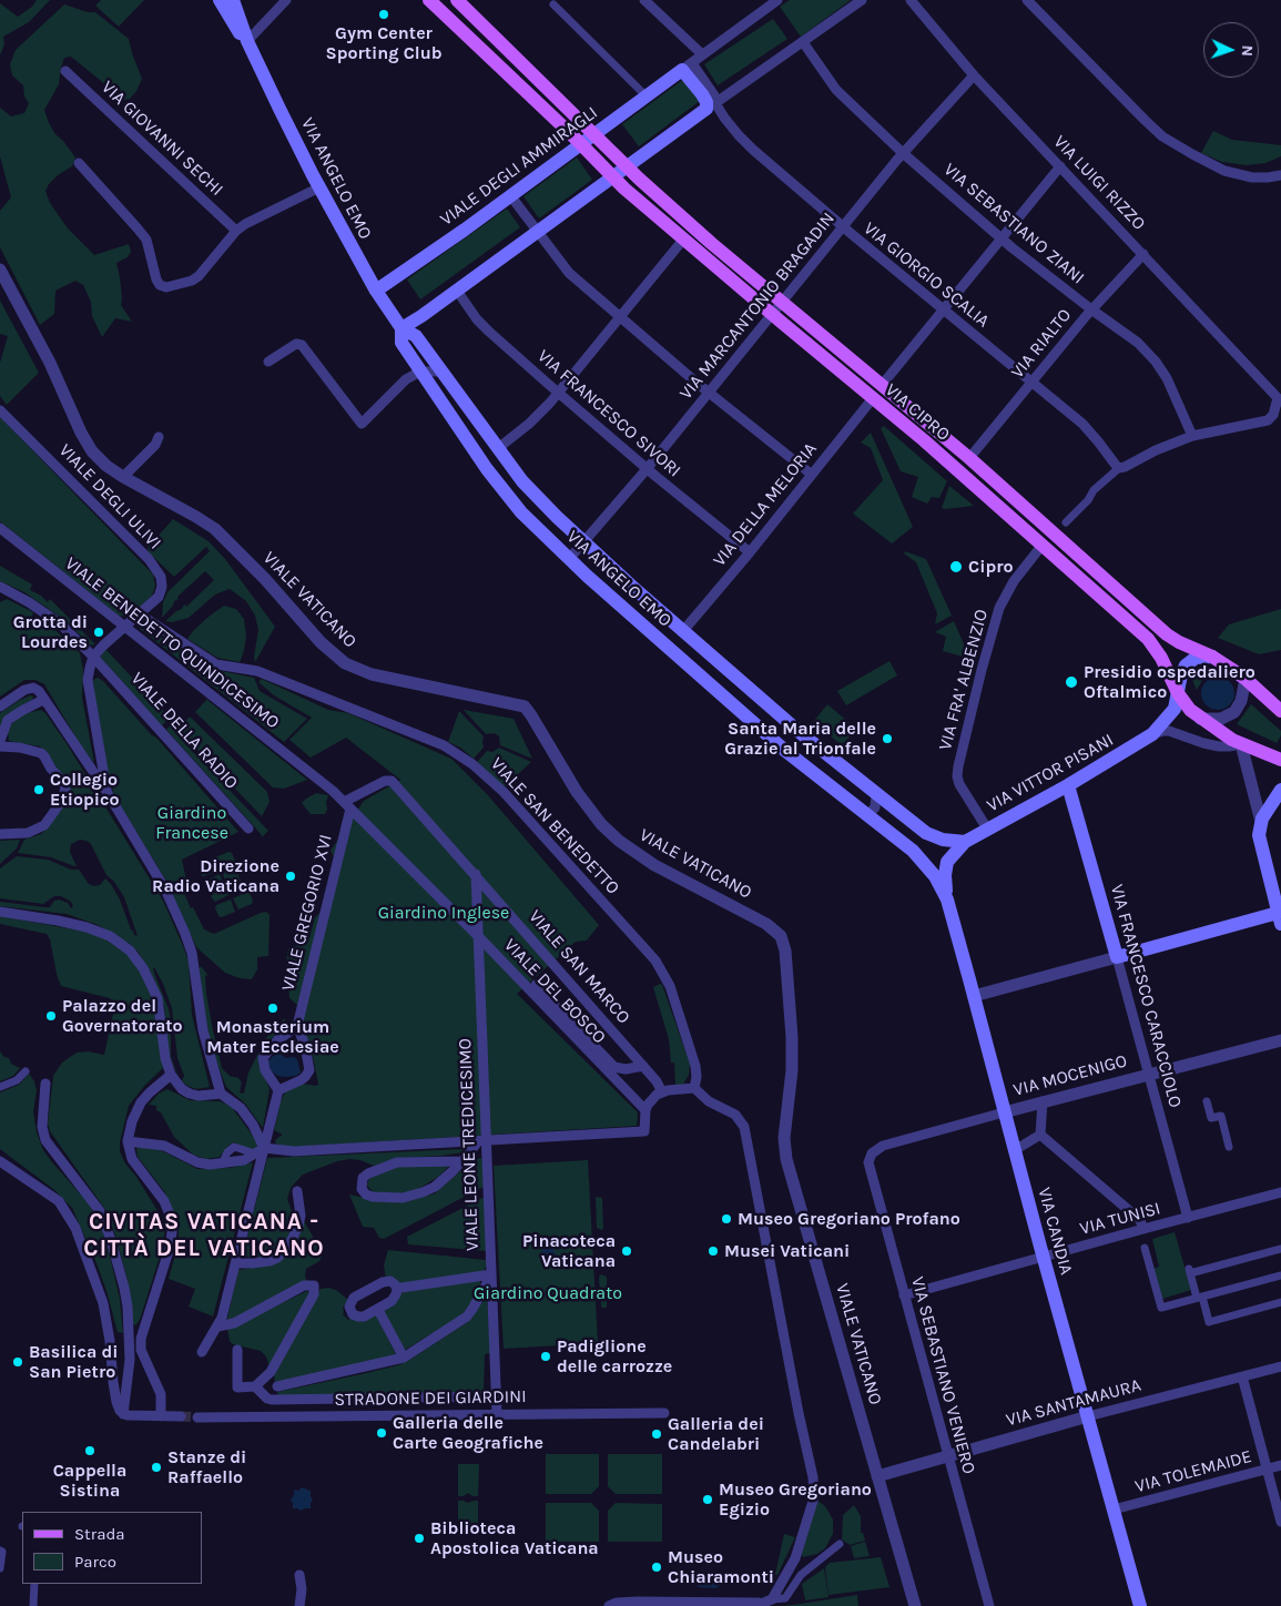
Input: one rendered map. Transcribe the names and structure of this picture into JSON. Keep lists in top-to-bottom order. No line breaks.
{"streets":{"main road":["VIALE DEGLI AMMIRAGLI","VIA ANGELO EMO","VIA CIPRO","VIA VITTOR PISANI","VIA FRANCESCO CARACCIOLO","VIA CANDIA"],"street":["VIA GIOVANNI SECHI","VIA LUIGI RIZZO","VIA SEBASTIANO ZIANI","VIA GIORGIO SCALIA","VIA MARCANTONIO BRAGADIN","VIA RIALTO","VIA FRANCESCO SIVORI","VIALE DEGLI ULIVI","VIA DELLA MELORIA","VIALE VATICANO","VIALE BENEDETTO QUINDICESIMO","VIA FRA' ALBENZIO","VIALE DELLA RADIO","VIALE SAN BENEDETTO","VIALE GREGORIO XVI","VIALE SAN MARCO","VIALE DEL BOSCO","VIA MOCENIGO","VIALE LEONE TREDICESIMO","VIA TUNISI","VIA SEBASTIANO VENIERO","STRADONE DEI GIARDINI","VIA SANTAMAURA","VIA TOLEMAIDE"]},"crossings":[["VIALE DEGLI AMMIRAGLI","VIA ANGELO EMO"],["VIALE DEGLI AMMIRAGLI","VIA CIPRO"],["VIA ANGELO EMO","VIA MARCANTONIO BRAGADIN"],["VIA ANGELO EMO","VIA DELLA MELORIA"],["VIA ANGELO EMO","VIA VITTOR PISANI"],["VIA ANGELO EMO","VIA CANDIA"],["VIA LUIGI RIZZO","VIA MARCANTONIO BRAGADIN"],["VIA LUIGI RIZZO","VIA RIALTO"],["VIA SEBASTIANO ZIANI","VIA MARCANTONIO BRAGADIN"],["VIA SEBASTIANO ZIANI","VIA RIALTO"],["VIA GIORGIO SCALIA","VIA MARCANTONIO BRAGADIN"],["VIA GIORGIO SCALIA","VIA RIALTO"],["VIA MARCANTONIO BRAGADIN","VIA CIPRO"],["VIA MARCANTONIO BRAGADIN","VIA FRANCESCO SIVORI"],["VIA RIALTO","VIA CIPRO"],["VIA CIPRO","VIA DELLA MELORIA"],["VIA CIPRO","VIA FRA' ALBENZIO"],["VIA CIPRO","VIA VITTOR PISANI"],["VIA FRANCESCO SIVORI","VIA DELLA MELORIA"],["VIALE DEGLI ULIVI","VIALE BENEDETTO QUINDICESIMO"],["VIALE DEGLI ULIVI","VIALE DELLA RADIO"],["VIALE DEGLI ULIVI","VIALE SAN BENEDETTO"],["VIALE VATICANO","VIA SANTAMAURA"],["VIALE BENEDETTO QUINDICESIMO","VIALE GREGORIO XVI"],["VIALE BENEDETTO QUINDICESIMO","VIALE SAN MARCO"],["VIALE BENEDETTO QUINDICESIMO","VIALE DEL BOSCO"],["VIA FRA' ALBENZIO","VIA VITTOR PISANI"],["VIA VITTOR PISANI","VIA FRANCESCO CARACCIOLO"],["VIA VITTOR PISANI","VIA CANDIA"],["VIALE GREGORIO XVI","VIALE SAN MARCO"],["VIALE GREGORIO XVI","VIALE DEL BOSCO"],["VIALE SAN MARCO","VIALE DEL BOSCO"],["VIALE SAN MARCO","VIALE LEONE TREDICESIMO"],["VIALE DEL BOSCO","VIALE LEONE TREDICESIMO"],["VIA FRANCESCO CARACCIOLO","VIA MOCENIGO"],["VIA FRANCESCO CARACCIOLO","VIA TUNISI"],["VIA MOCENIGO","VIA CANDIA"],["VIA MOCENIGO","VIA SEBASTIANO VENIERO"],["VIALE LEONE TREDICESIMO","STRADONE DEI GIARDINI"],["VIA TUNISI","VIA CANDIA"],["VIA TUNISI","VIA SEBASTIANO VENIERO"],["VIA CANDIA","VIA SANTAMAURA"],["VIA CANDIA","VIA TOLEMAIDE"],["VIA SEBASTIANO VENIERO","VIA SANTAMAURA"]],"districts":["CIVITAS VATICANA - CITTÀ DEL VATICANO"],"parks":["Giardino Francese","Giardino Inglese","Giardino Quadrato"],"places":["Gym Center Sporting Club","Cipro","Grotta di Lourdes","Presidio ospedaliero Oftalmico","Santa Maria delle Grazie al Trionfale","Collegio Etiopico","Direzione Radio Vaticana","Monasterium Mater Ecclesiae","Palazzo del Governatorato","Museo Gregoriano Profano","Pinacoteca Vaticana","Musei Vaticani","Padiglione delle carrozze","Basilica di San Pietro","Galleria delle Carte Geografiche","Galleria dei Candelabri","Cappella Sistina","Stanze di Raffaello","Museo Gregoriano Egizio","Biblioteca Apostolica Vaticana","Museo Chiaramonti"],"legend":["Strada","Parco"],"north":"right"}
